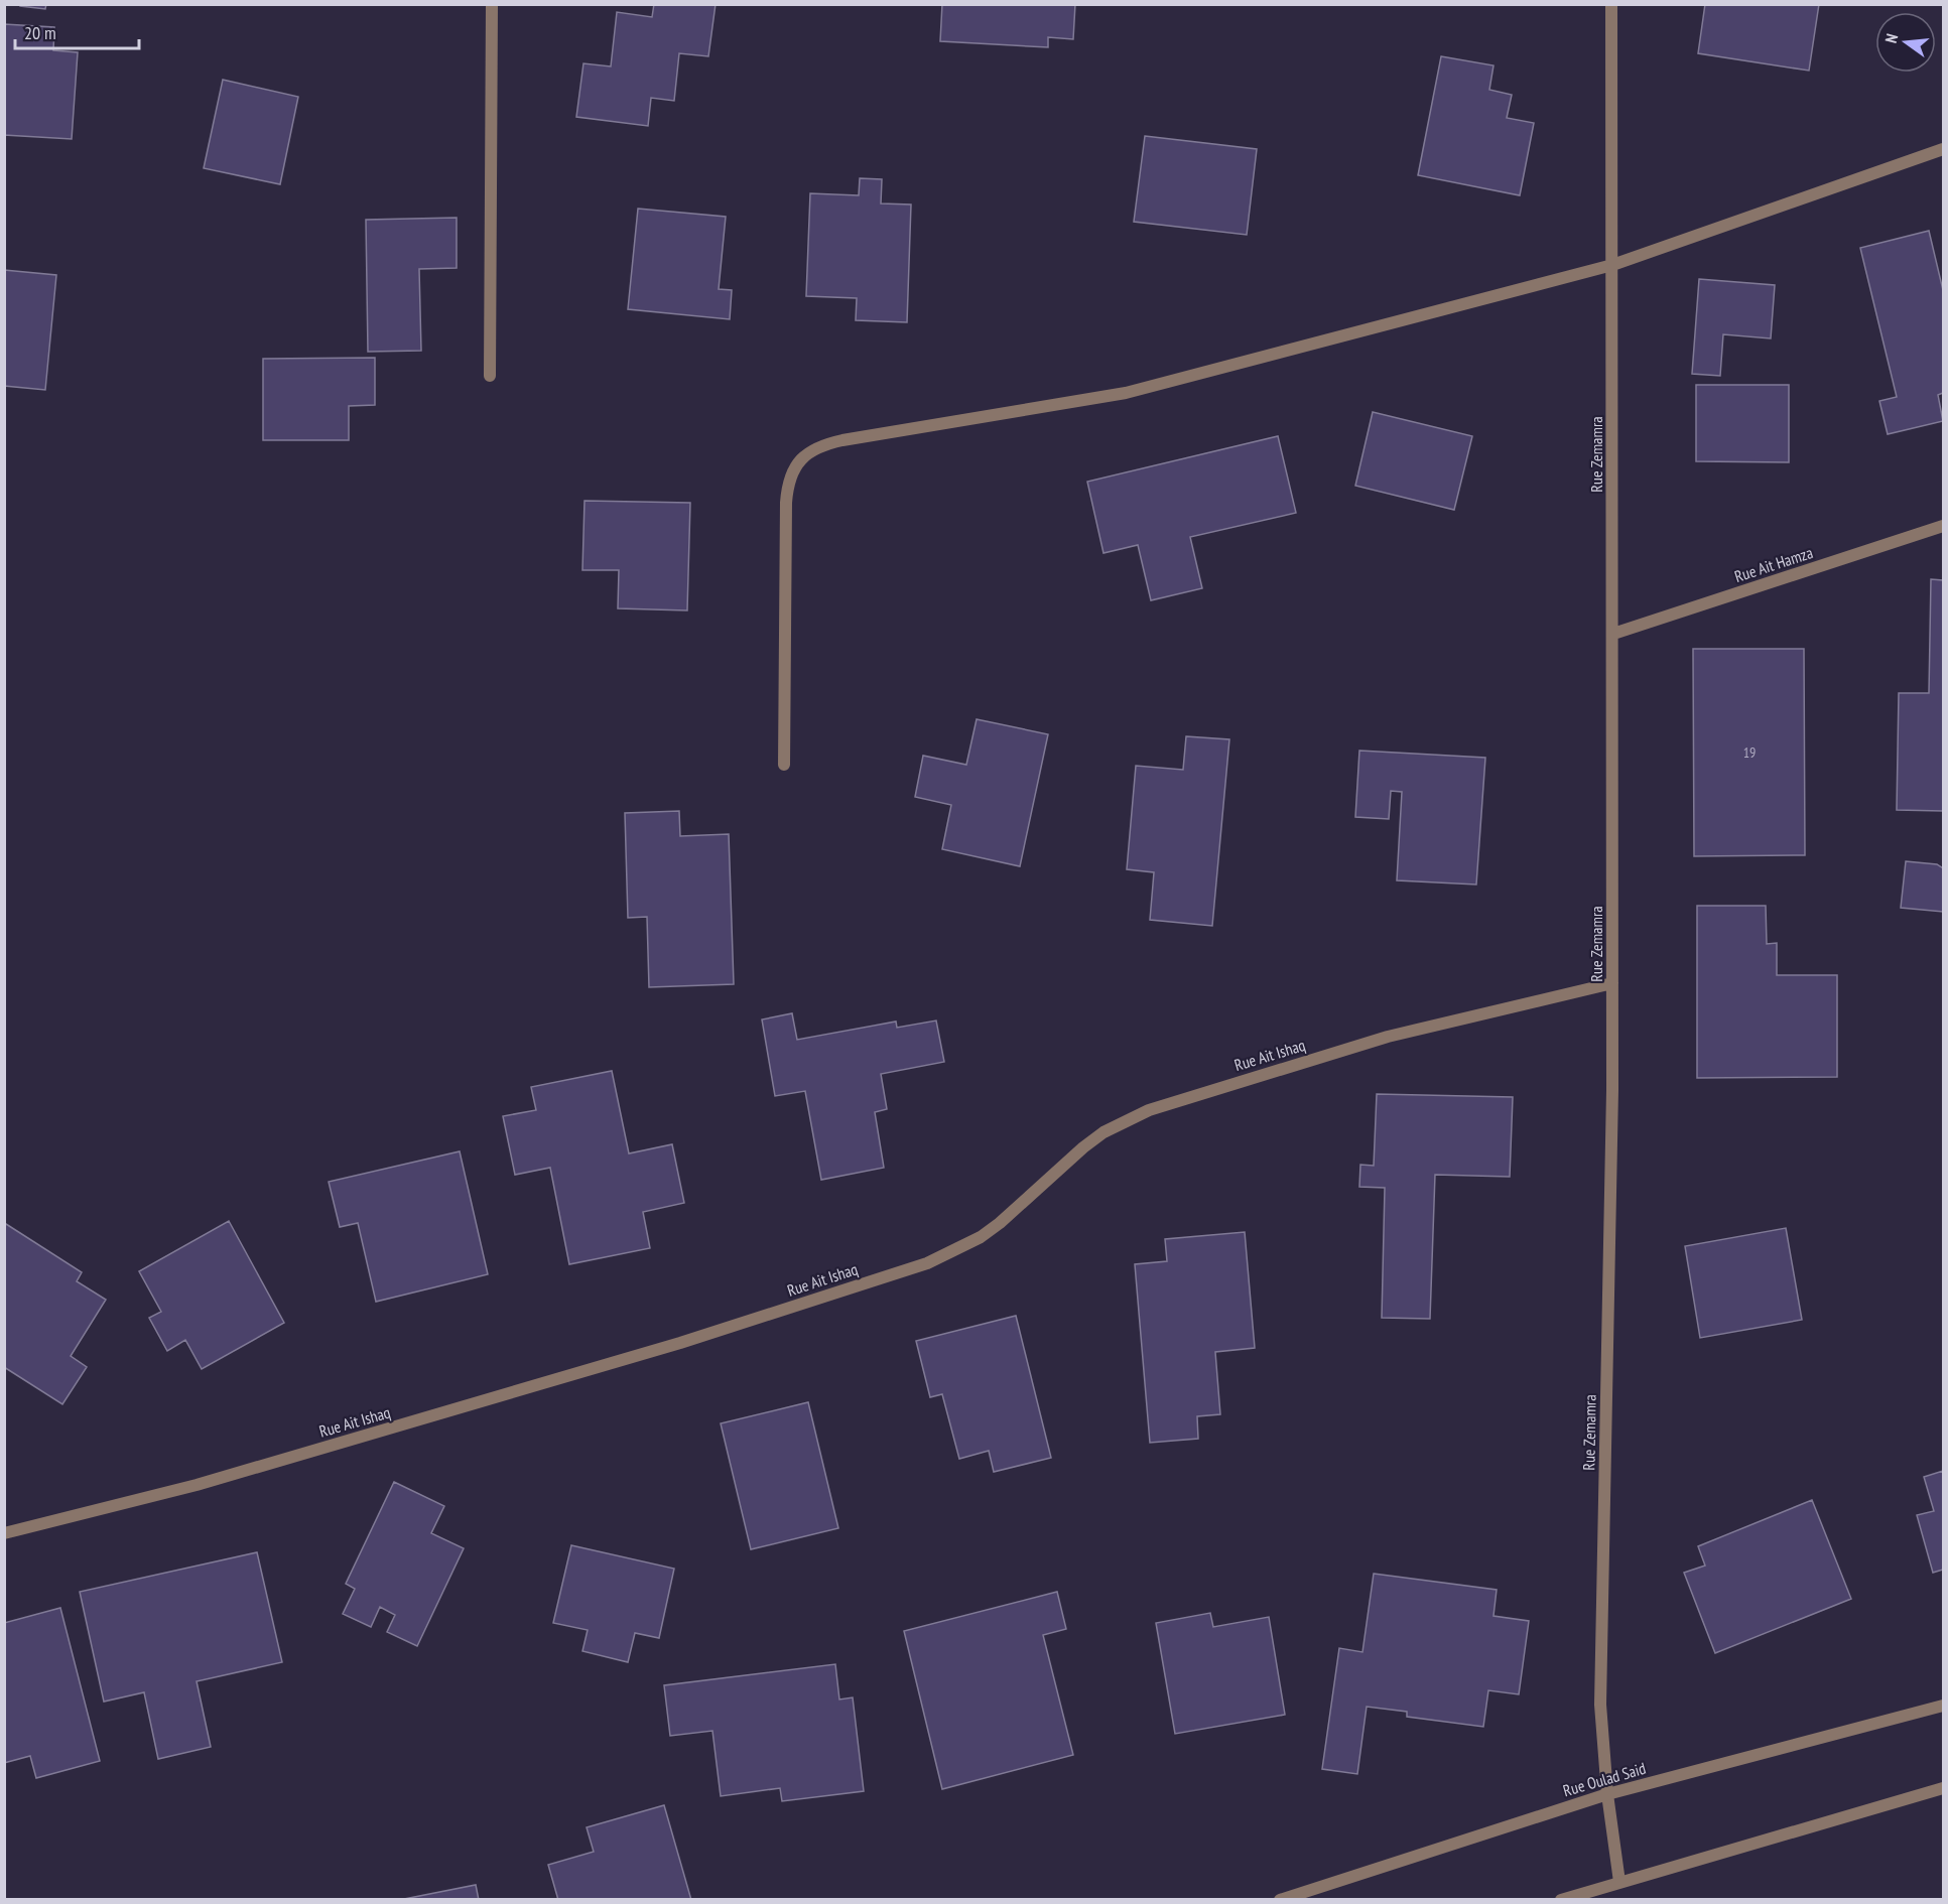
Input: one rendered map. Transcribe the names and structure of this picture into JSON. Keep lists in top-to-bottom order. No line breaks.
{"streets":{"street":["Rue Zemamra","Rue Ait Hamza","Rue Ait Ishaq","Rue Oulad Said"]},"crossings":[["Rue Zemamra","Rue Ait Hamza"],["Rue Zemamra","Rue Ait Ishaq"],["Rue Zemamra","Rue Oulad Said"]],"house_numbers":["19"],"scale_bar":"20 m","north":"left"}
